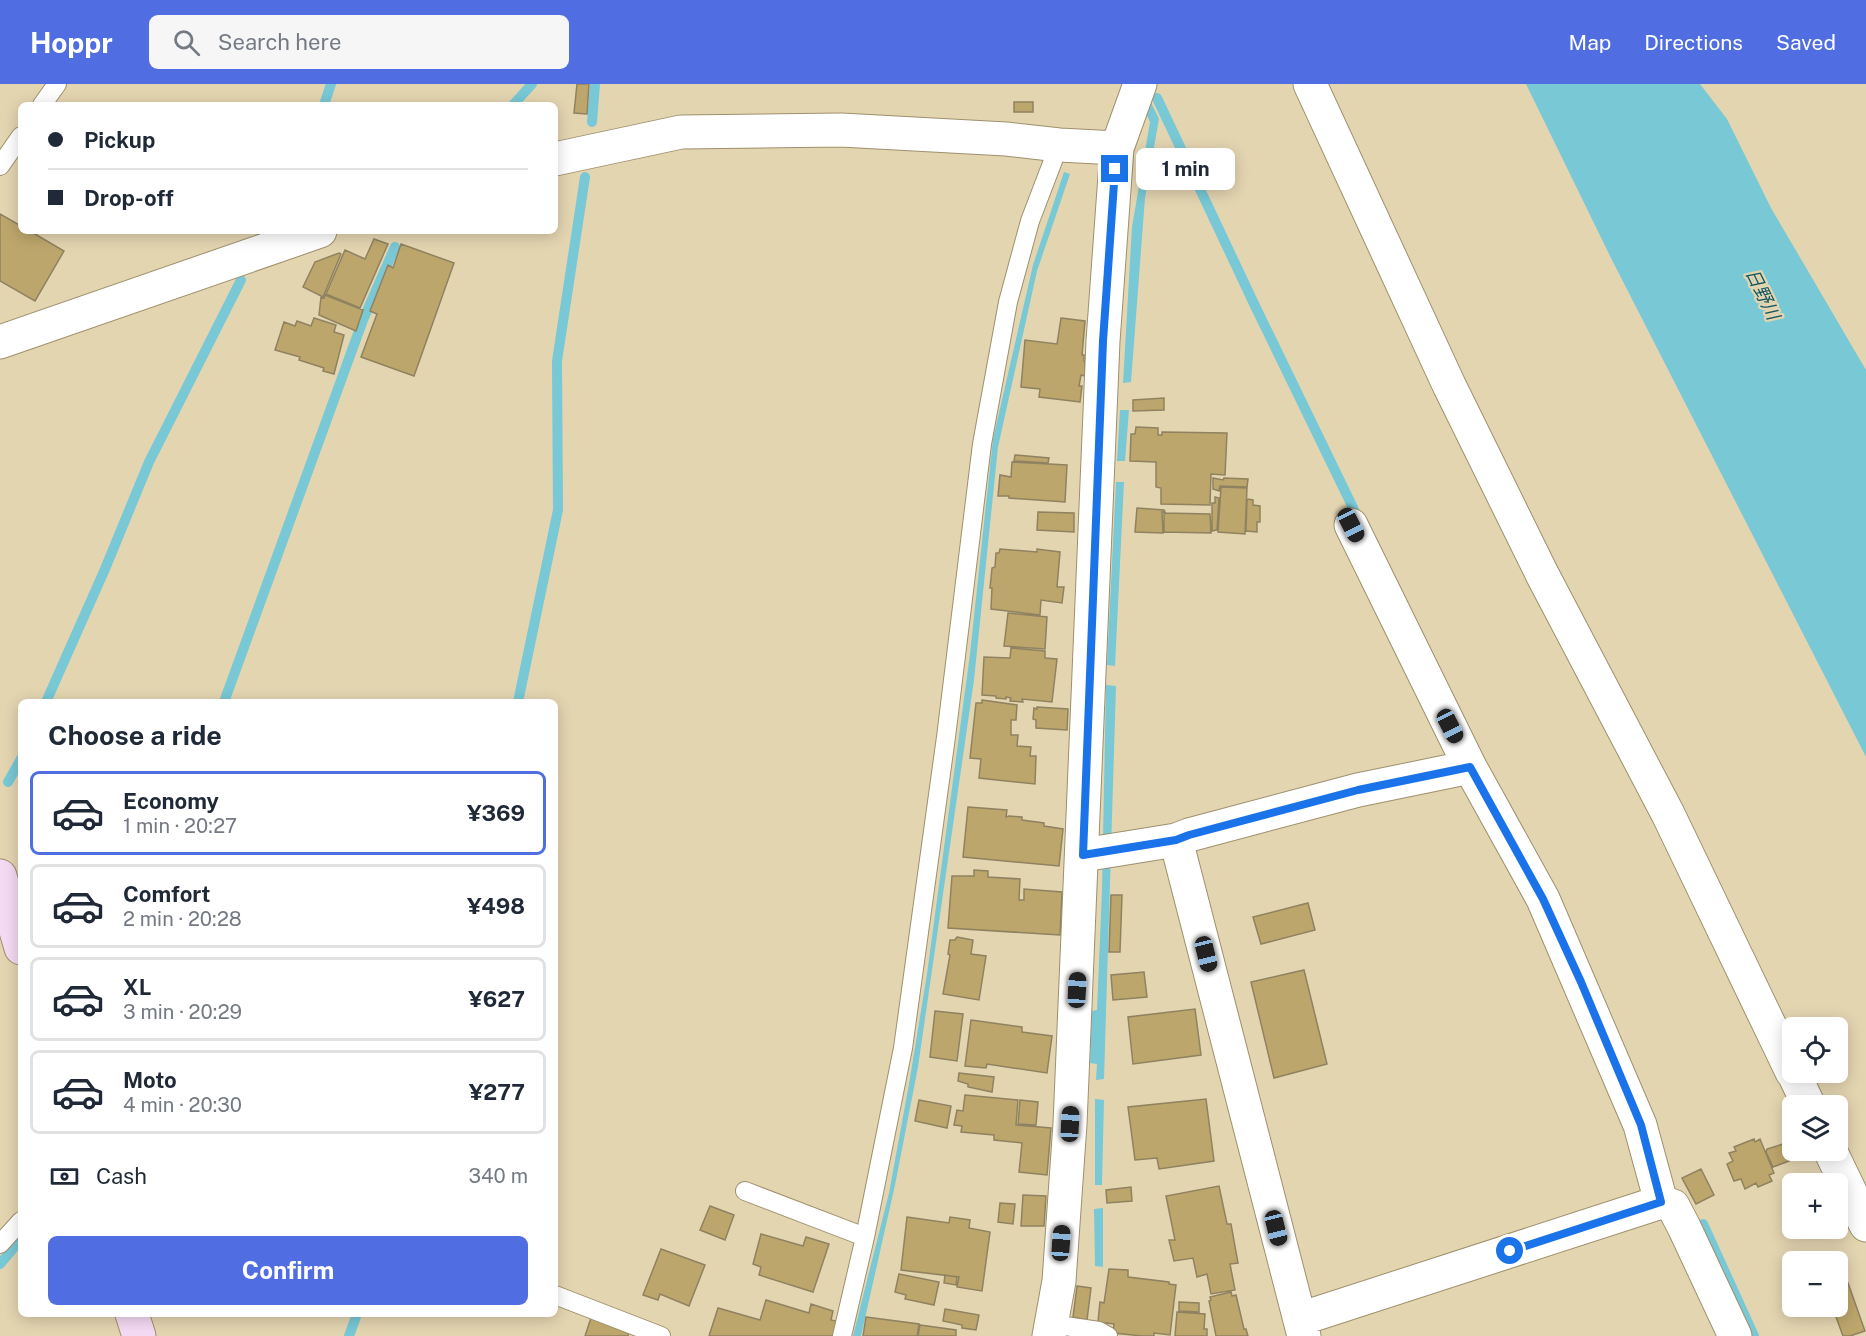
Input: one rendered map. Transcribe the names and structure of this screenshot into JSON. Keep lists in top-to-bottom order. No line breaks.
{"water":["日野川"],"page":{"header":"Hoppr","search":"Search here","nav":["Map","Directions","Saved"],"banner":["Pickup","Drop-off"],"bubble":"1 min","heading":"Choose a ride","list":[{"name":"Economy","note":"1 min · 20:27","value":"¥369"},{"name":"Comfort","note":"2 min · 20:28","value":"¥498"},{"name":"XL","note":"3 min · 20:29","value":"¥627"},{"name":"Moto","note":"4 min · 20:30","value":"¥277"}],"map_buttons":["+","−"],"pay":["Cash","340 m"],"buttons":"Confirm"}}
